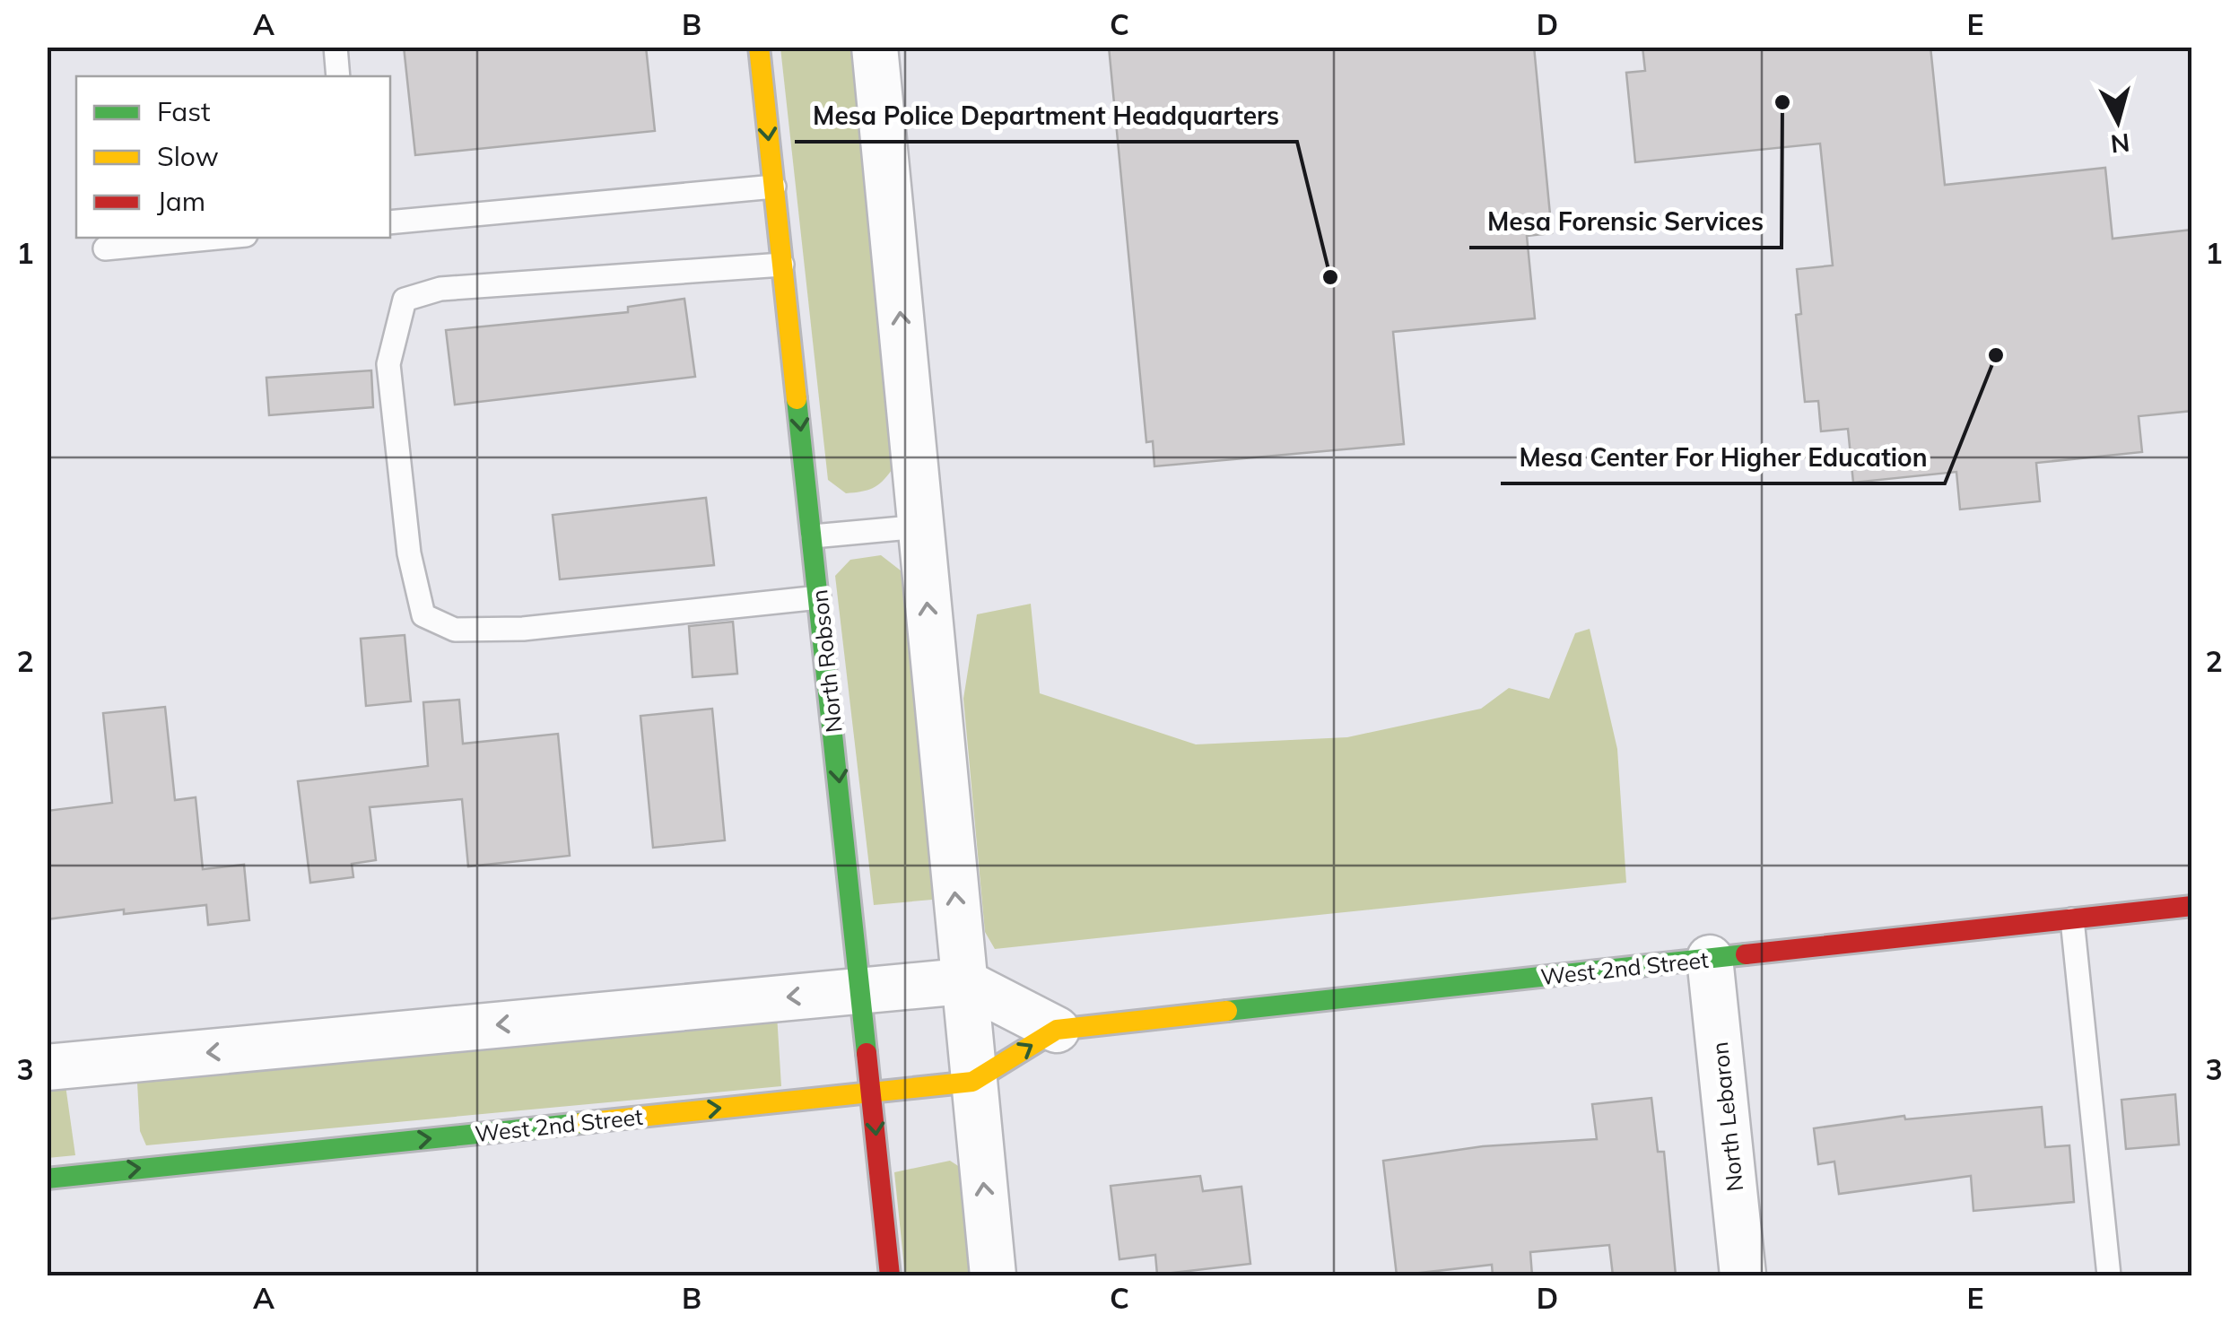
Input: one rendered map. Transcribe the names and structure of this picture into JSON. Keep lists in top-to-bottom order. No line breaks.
{"streets":{"street":["North Robson","West 2nd Street","North Lebaron"]},"crossings":[["North Robson","West 2nd Street"],["West 2nd Street","North Lebaron"]],"places":["Mesa Forensic Services","Mesa Police Department Headquarters","Mesa Center For Higher Education"],"legend":["Fast","Slow","Jam"],"north":"bottom","grid":{"columns":["A","B","C","D","E"],"rows":["1","2","3"]}}
